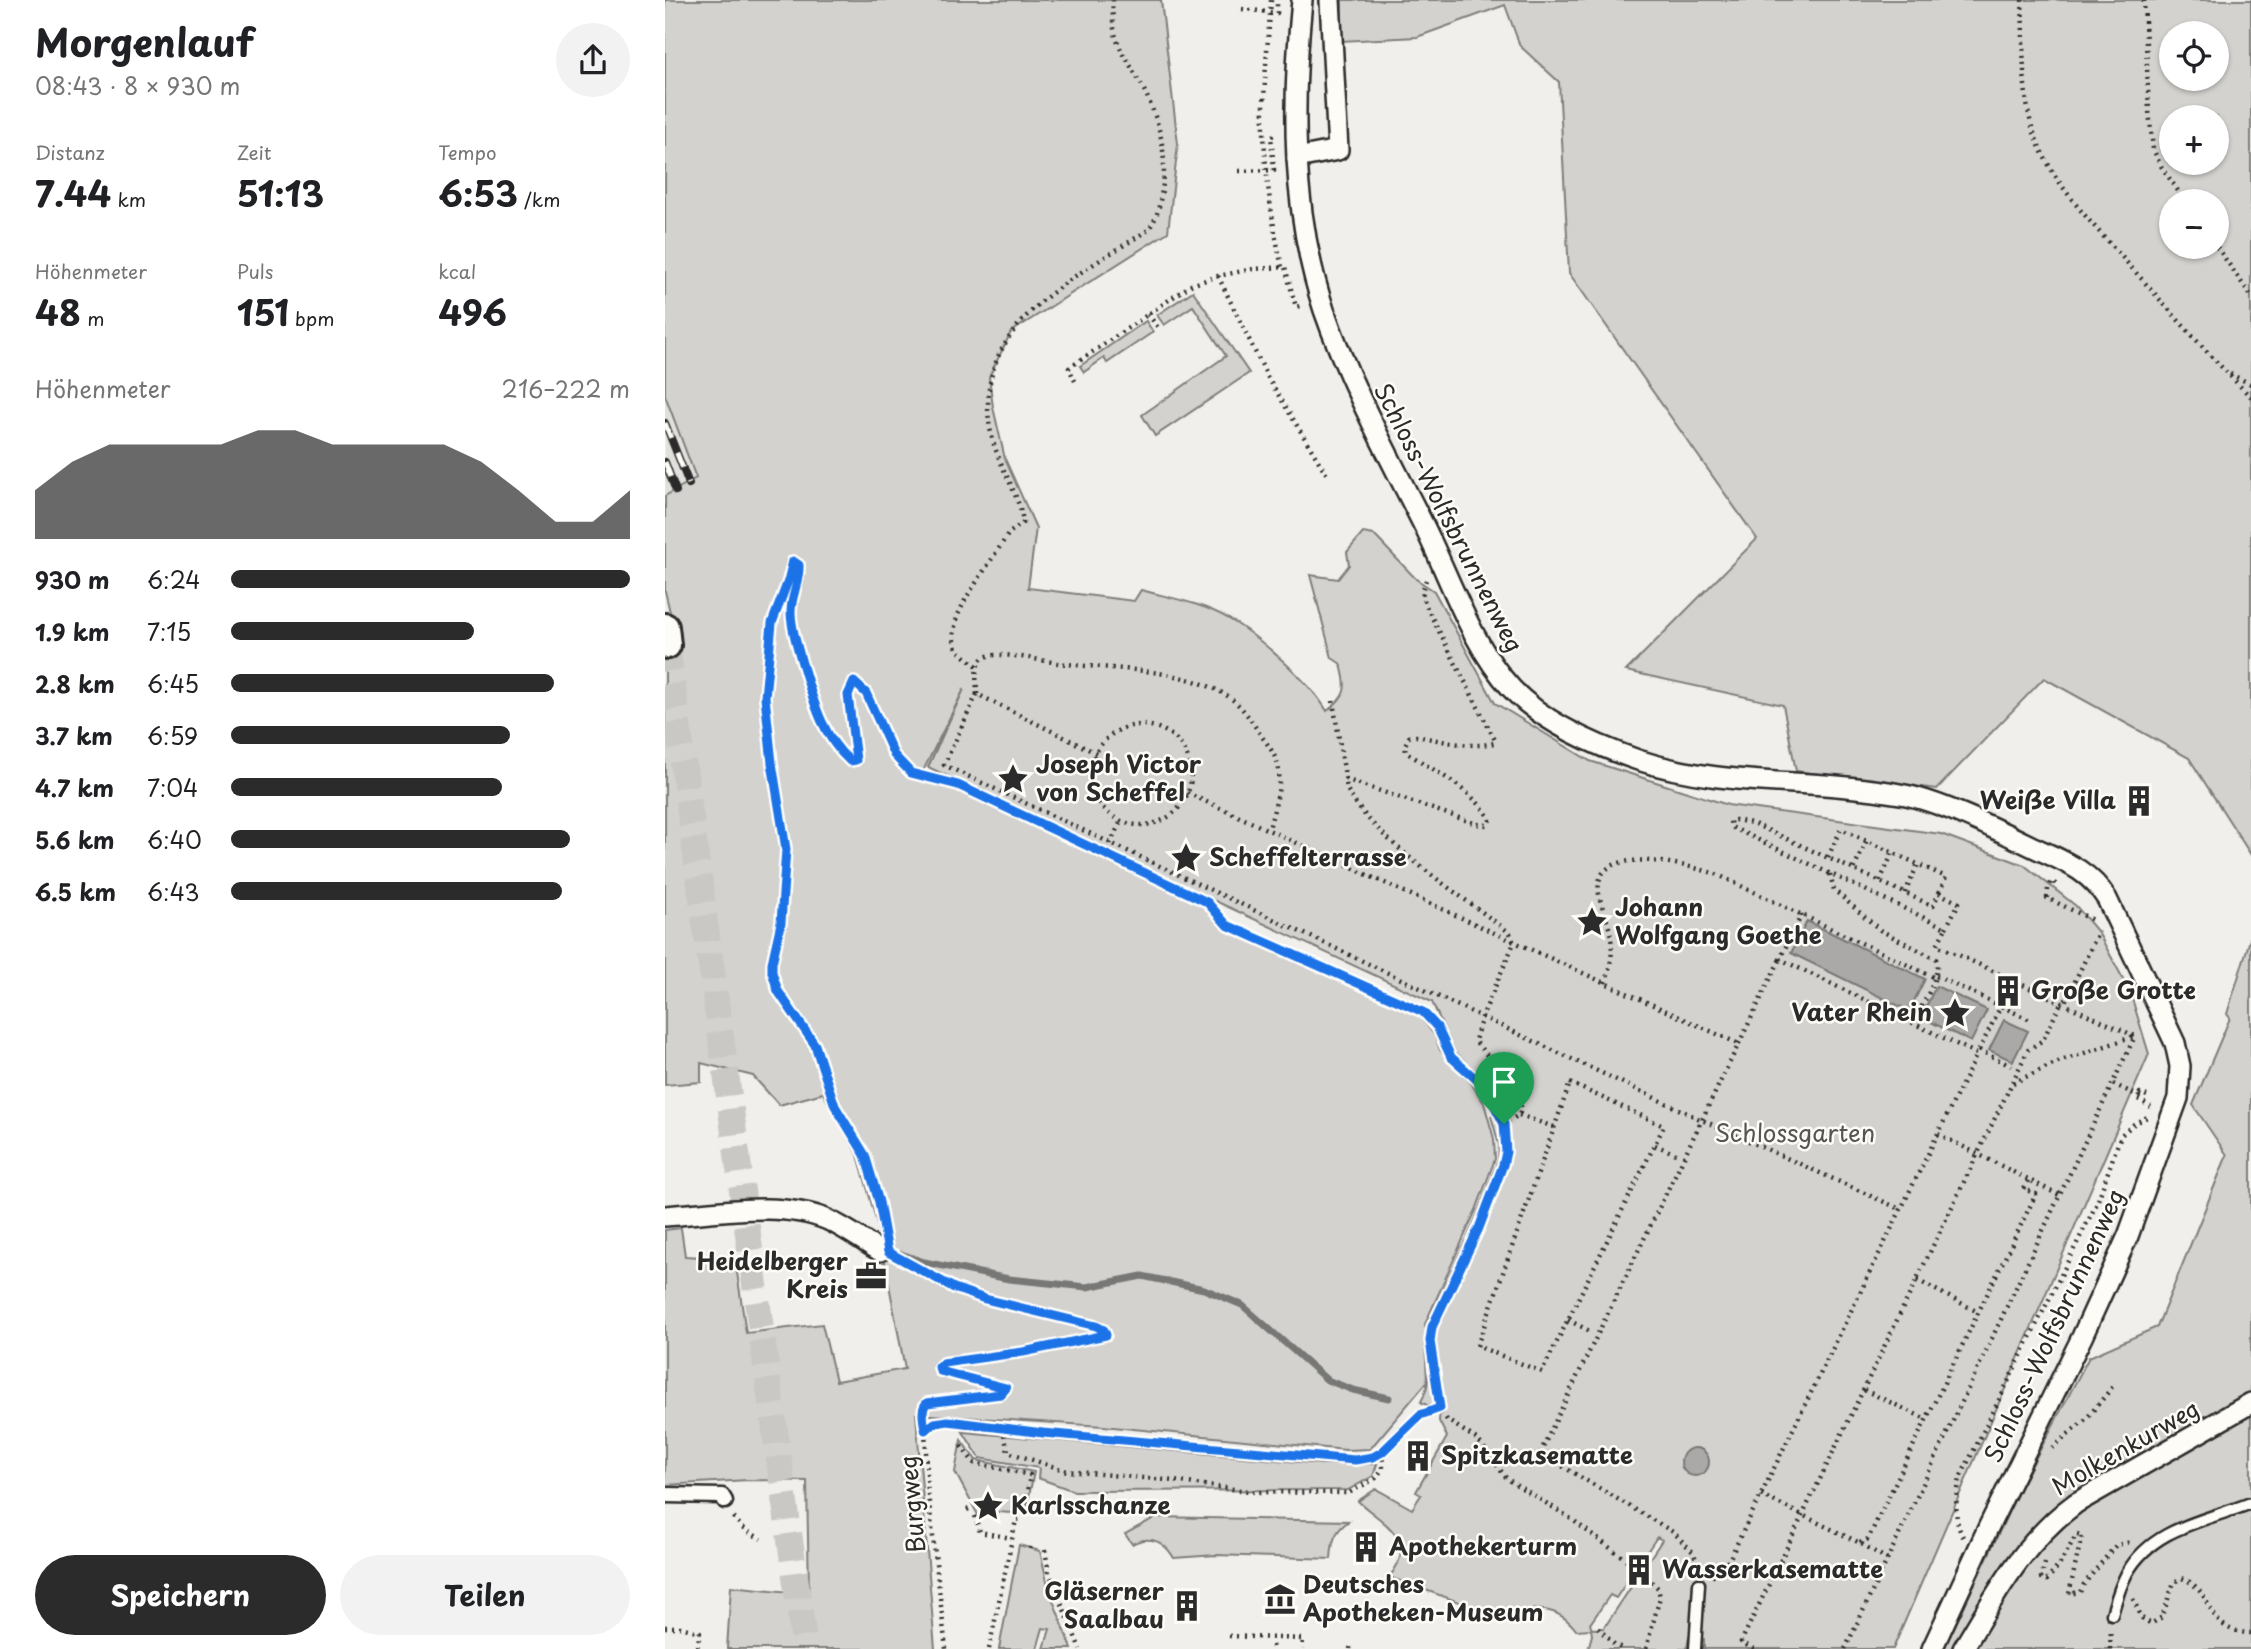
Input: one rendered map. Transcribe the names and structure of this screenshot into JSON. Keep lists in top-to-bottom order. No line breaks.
{"streets":{"street":["Schloss-Wolfsbrunnenweg","Molkenkurweg"],"path":["Burgweg"]},"parks":["Schlossgarten"],"places":{"place":["Joseph Victor von Scheffel","Scheffelterrasse","Johann Wolfgang Goethe","Vater Rhein","Karlsschanze"],"building":["Weiße Villa","Große Grotte","Spitzkasematte","Apothekerturm","Wasserkasematte","Gläserner Saalbau"],"office":["Heidelberger Kreis"],"museum":["Deutsches Apotheken-Museum"]},"page":{"heading":["Morgenlauf","08:43 · 8 × 930 m"],"map_buttons":["+","−"],"stats":[["Distanz","7.44 km"],["Zeit","51:13"],["Tempo","6:53 /km"],["Höhenmeter","48 m"],["Puls","151 bpm"],["kcal","496"]],"chart":["Höhenmeter","216–222 m"],"list":[{"name":"930 m","note":"6:24"},{"name":"1.9 km","note":"7:15"},{"name":"2.8 km","note":"6:45"},{"name":"3.7 km","note":"6:59"},{"name":"4.7 km","note":"7:04"},{"name":"5.6 km","note":"6:40"},{"name":"6.5 km","note":"6:43"}],"buttons":["Speichern","Teilen"]}}
